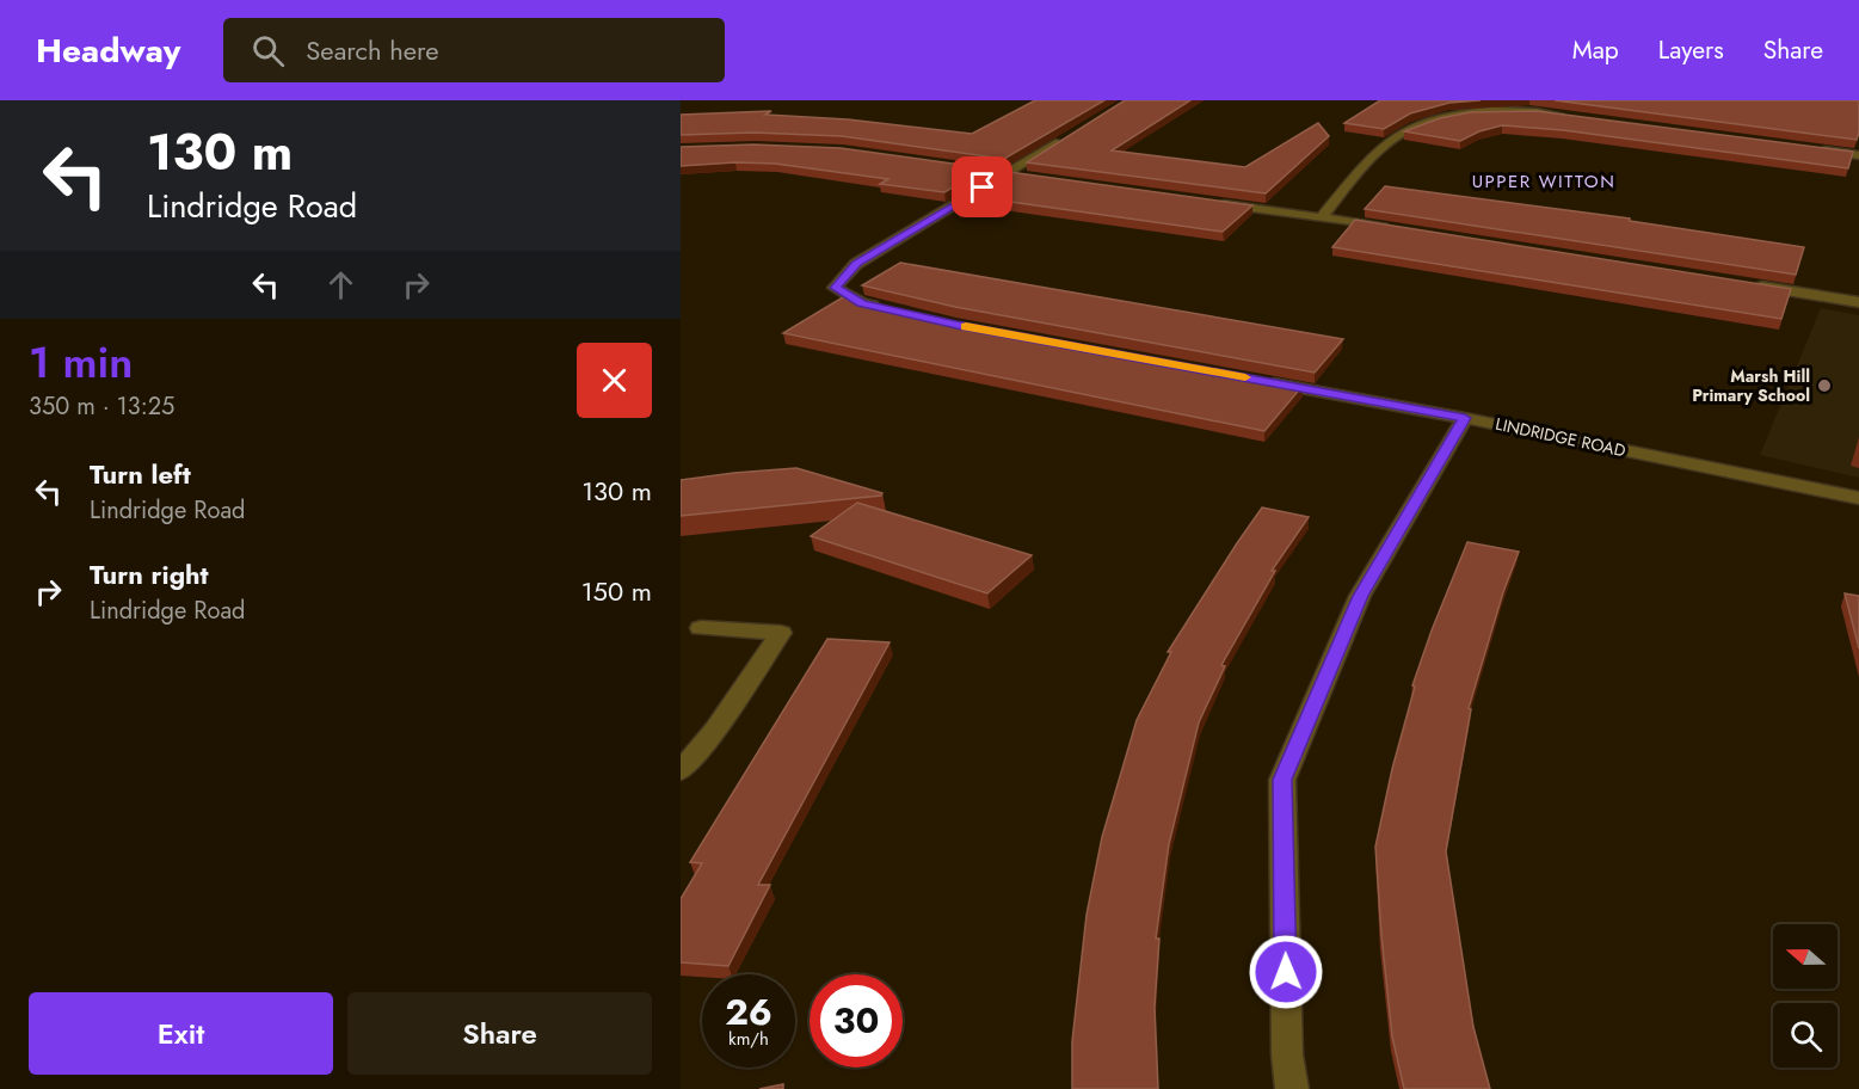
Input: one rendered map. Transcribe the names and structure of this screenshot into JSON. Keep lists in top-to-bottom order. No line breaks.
{"streets":{"street":["LINDRIDGE ROAD"]},"districts":["UPPER WITTON"],"places":["Marsh Hill Primary School"],"north":"left","page":{"header":"Headway","search":"Search here","nav":["Map","Layers","Share"],"turn":["130 m","Lindridge Road"],"heading":["1 min","350 m · 13:25"],"list":[{"name":"Turn left","note":"Lindridge Road","value":"130 m"},{"name":"Turn right","note":"Lindridge Road","value":"150 m"}],"speed":"26 km/h","limit":"30","buttons":["Exit","Share"]}}
